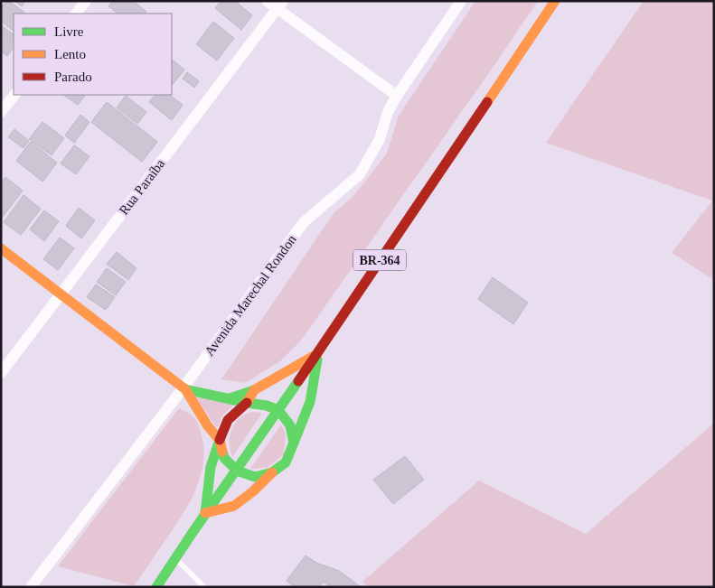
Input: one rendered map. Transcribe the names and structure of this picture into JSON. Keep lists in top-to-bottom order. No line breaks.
{"streets":{"main road":["BR-364"],"street":["Rua Paraíba","Avenida Marechal Rondon"]},"legend":["Livre","Lento","Parado"]}
